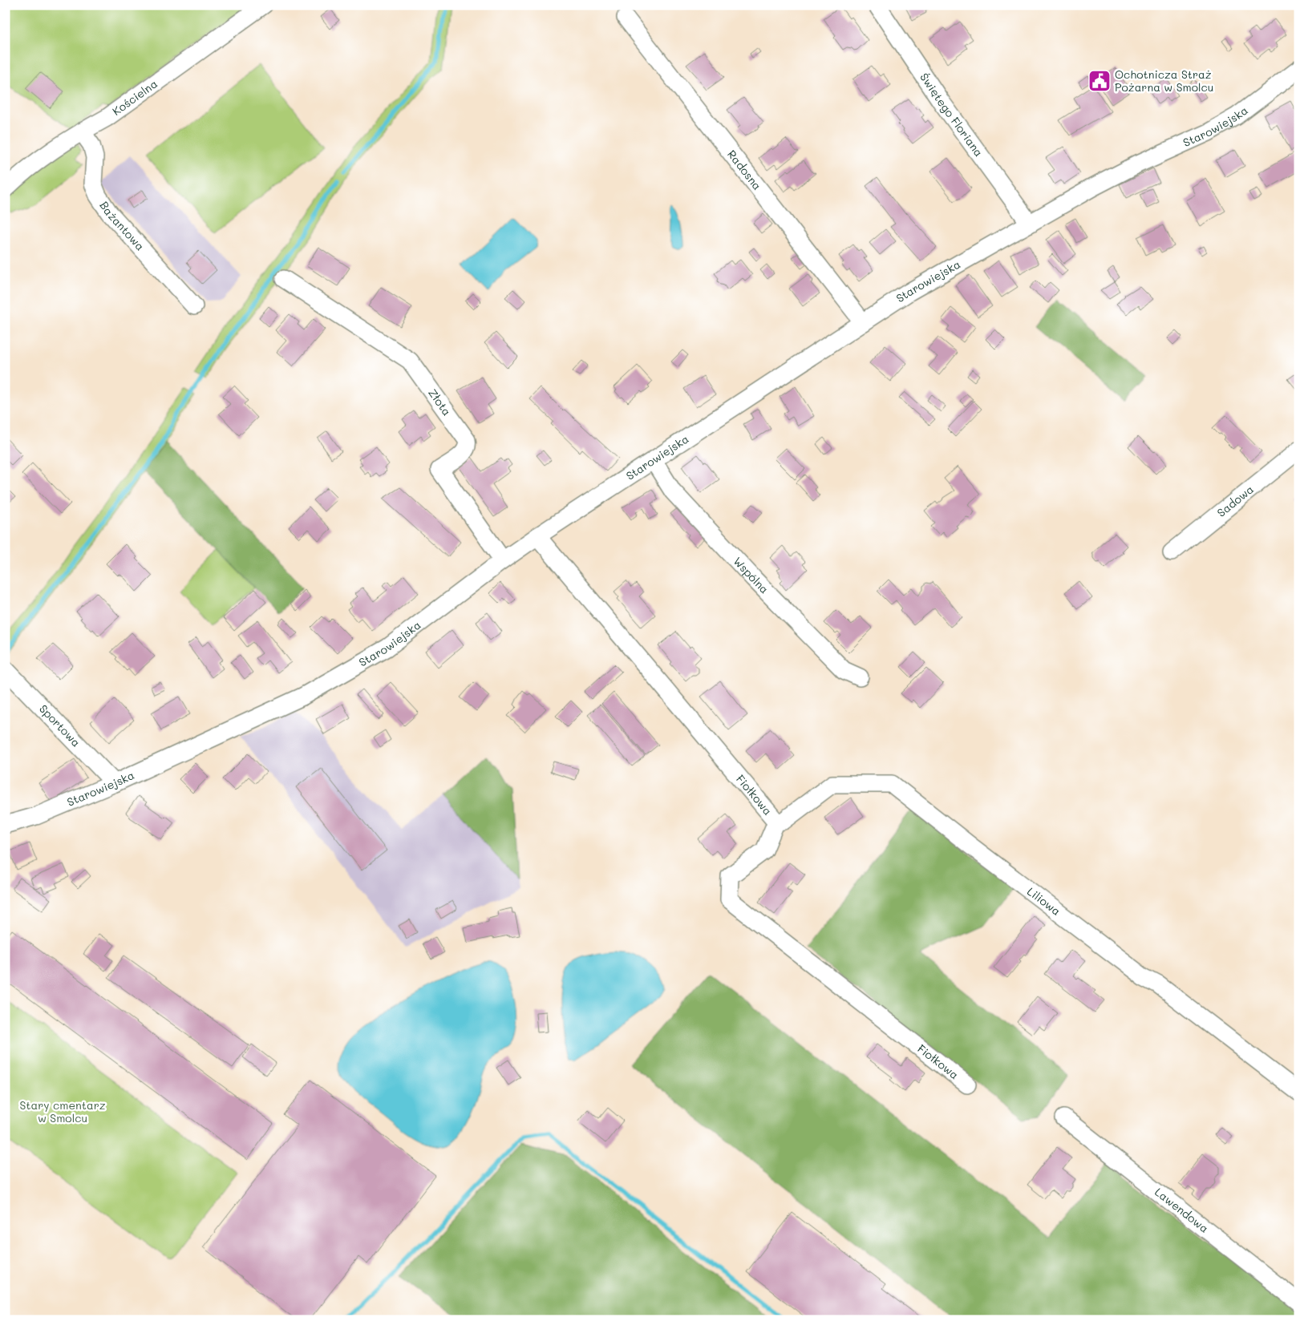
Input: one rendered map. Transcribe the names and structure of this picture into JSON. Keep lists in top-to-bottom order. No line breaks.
{"streets":{"street":["Kościelna","Świętego Floriana","Starowiejska","Radosna","Bażantowa","Złota","Sadowa","Wspólna","Sportowa","Fiołkowa","Liliowa","Lawendowa"]},"crossings":[["Kościelna","Bażantowa"],["Świętego Floriana","Starowiejska"],["Starowiejska","Radosna"],["Starowiejska","Złota"],["Starowiejska","Wspólna"],["Starowiejska","Sportowa"],["Starowiejska","Fiołkowa"],["Fiołkowa","Liliowa"]],"parks":["Stary cmentarz w Smolcu"],"places":{"public building":["Ochotnicza Straż Pożarna w Smolcu"]}}
